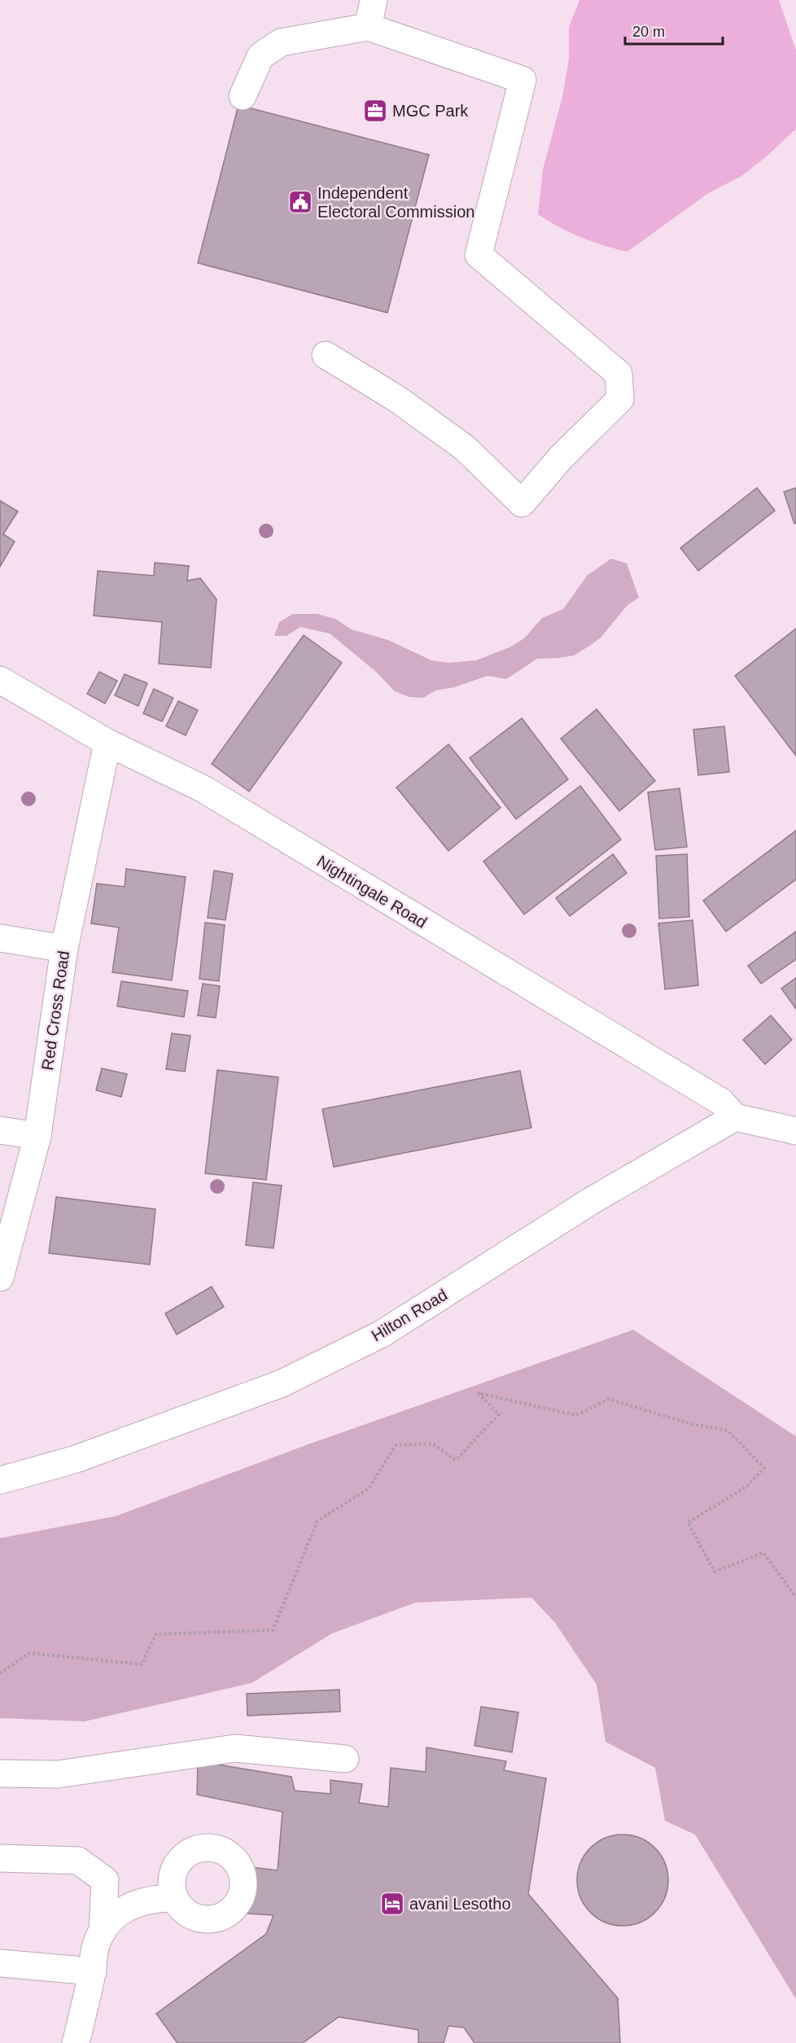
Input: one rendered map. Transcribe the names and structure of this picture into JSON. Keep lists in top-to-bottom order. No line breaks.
{"streets":{"street":["Nightingale Road","Red Cross Road","Hilton Road"]},"crossings":[["Nightingale Road","Red Cross Road"],["Nightingale Road","Hilton Road"]],"places":{"office":["MGC Park"],"public building":["Independent Electoral Commission"],"hotel":["avani Lesotho"]},"scale_bar":"20 m"}
